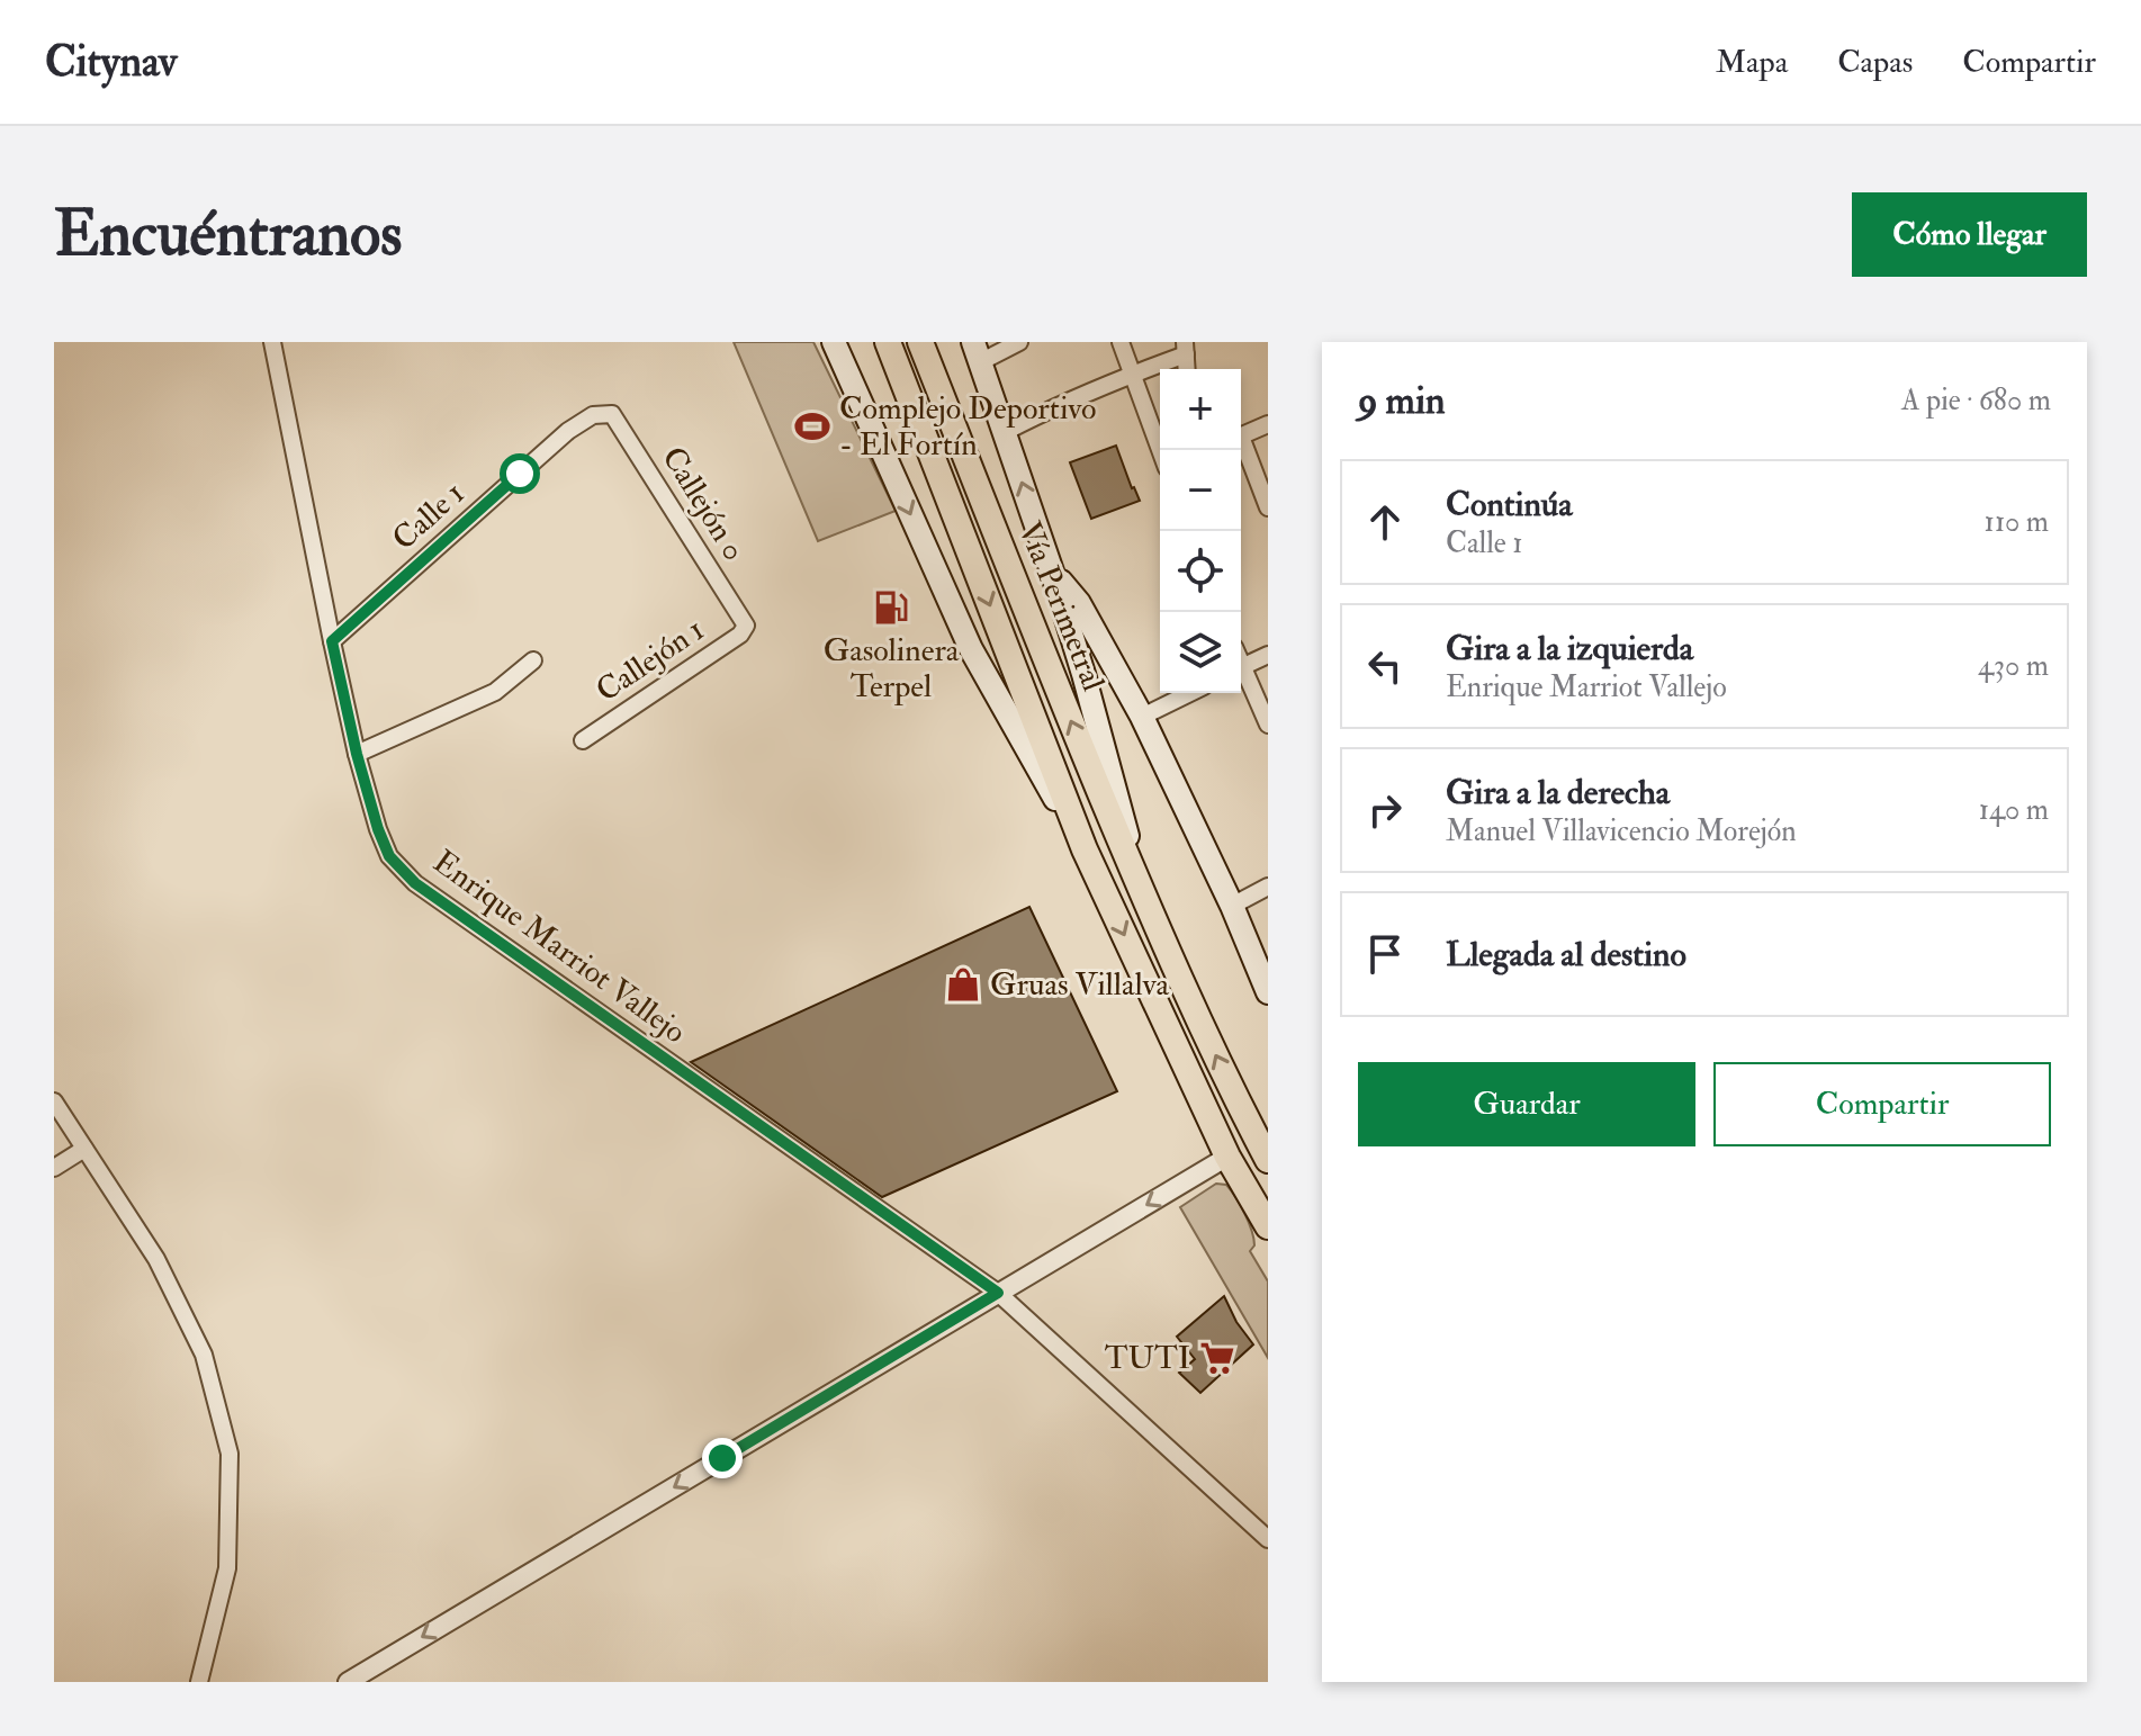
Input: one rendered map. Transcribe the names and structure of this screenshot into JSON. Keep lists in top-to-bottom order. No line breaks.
{"streets":{"highway":["Vía Perimetral"],"street":["Callejón 0","Calle 1","Callejón 1","Enrique Marriot Vallejo"]},"crossings":[["Callejón 0","Calle 1"],["Callejón 0","Callejón 1"],["Calle 1","Enrique Marriot Vallejo"]],"places":{"sports":["Complejo Deportivo - El Fortín"],"fuel station":["Gasolinera Terpel"],"shop":["Gruas Villalva"],"supermarket":["TUTI"]},"page":{"header":"Citynav","nav":["Mapa","Capas","Compartir"],"buttons":["Cómo llegar",["Guardar","Compartir"]],"title":"Encuéntranos","heading":["9 min","A pie · 680 m"],"map_buttons":["+","−"],"list":[["Continúa","Calle 1","110 m"],["Gira a la izquierda","Enrique Marriot Vallejo","430 m"],["Gira a la derecha","Manuel Villavicencio Morejón","140 m"],"Llegada al destino"]}}
